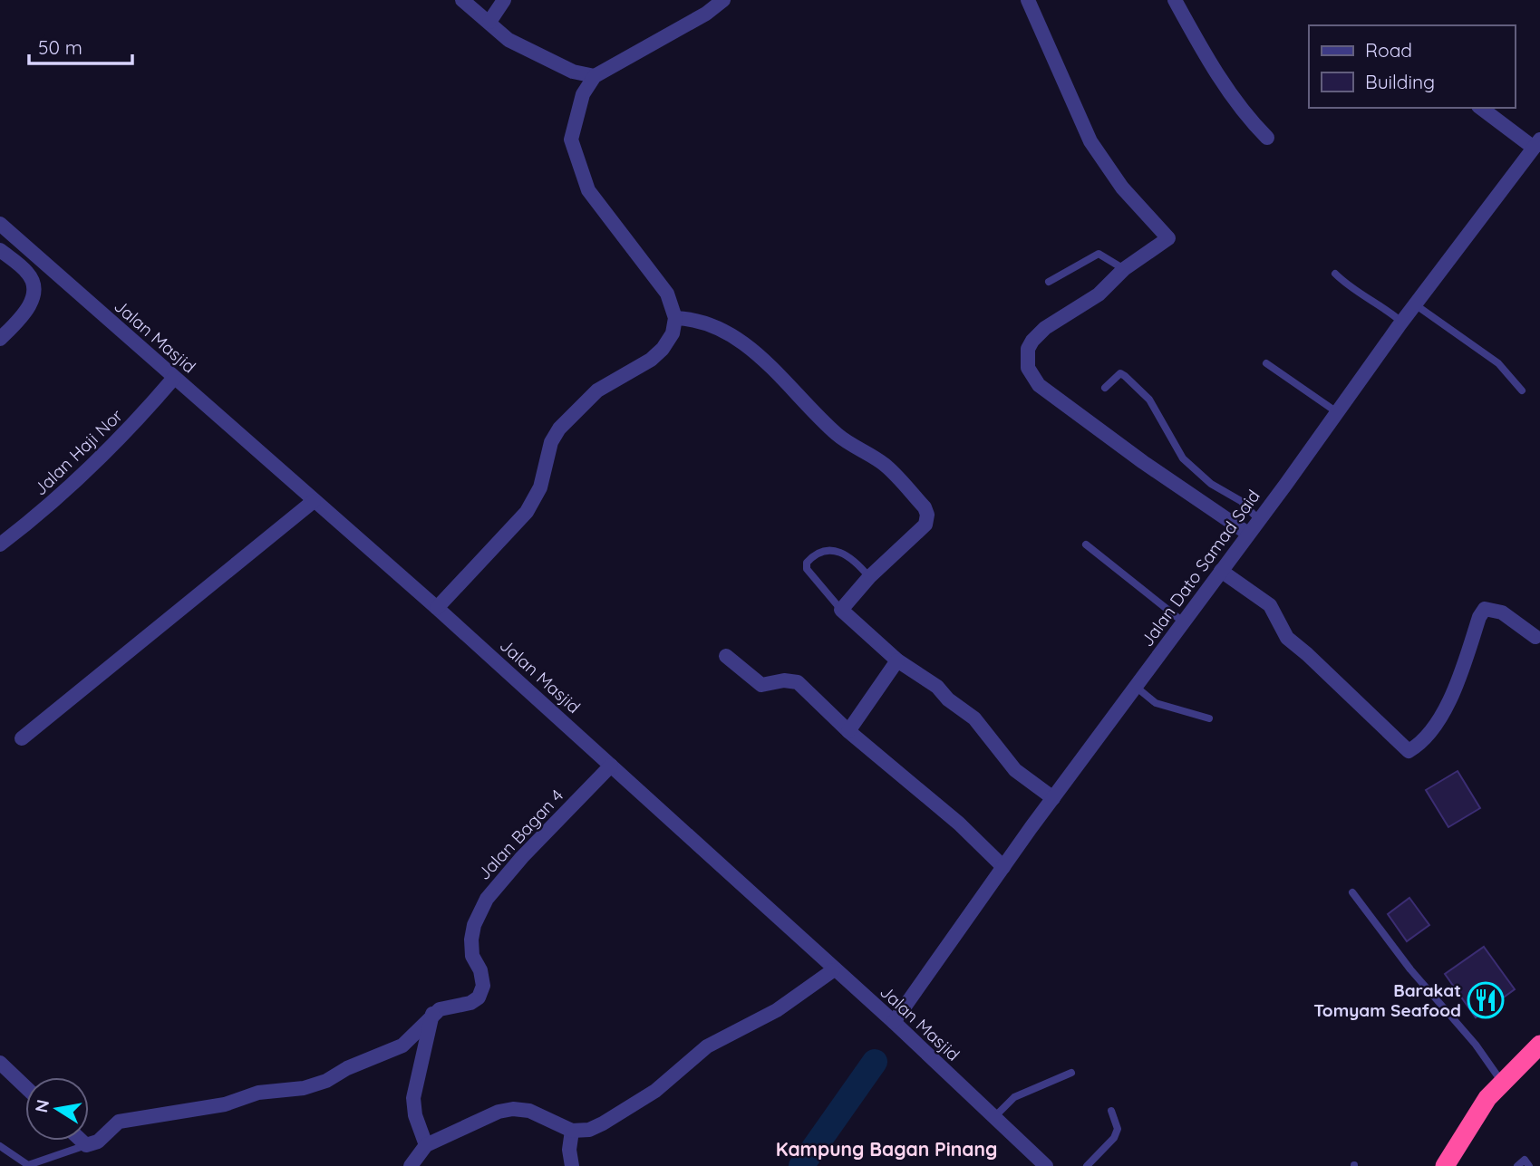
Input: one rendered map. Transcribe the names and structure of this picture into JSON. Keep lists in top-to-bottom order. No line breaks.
{"streets":{"street":["Jalan Masjid","Jalan Haji Nor","Jalan Dato Samad Said","Jalan Bagan 4"]},"crossings":[["Jalan Masjid","Jalan Haji Nor"],["Jalan Masjid","Jalan Dato Samad Said"],["Jalan Masjid","Jalan Bagan 4"]],"districts":["Kampung Bagan Pinang"],"places":{"restaurant":["Barakat Tomyam Seafood"]},"legend":["Road","Building"],"scale_bar":"50 m","north":"left"}
